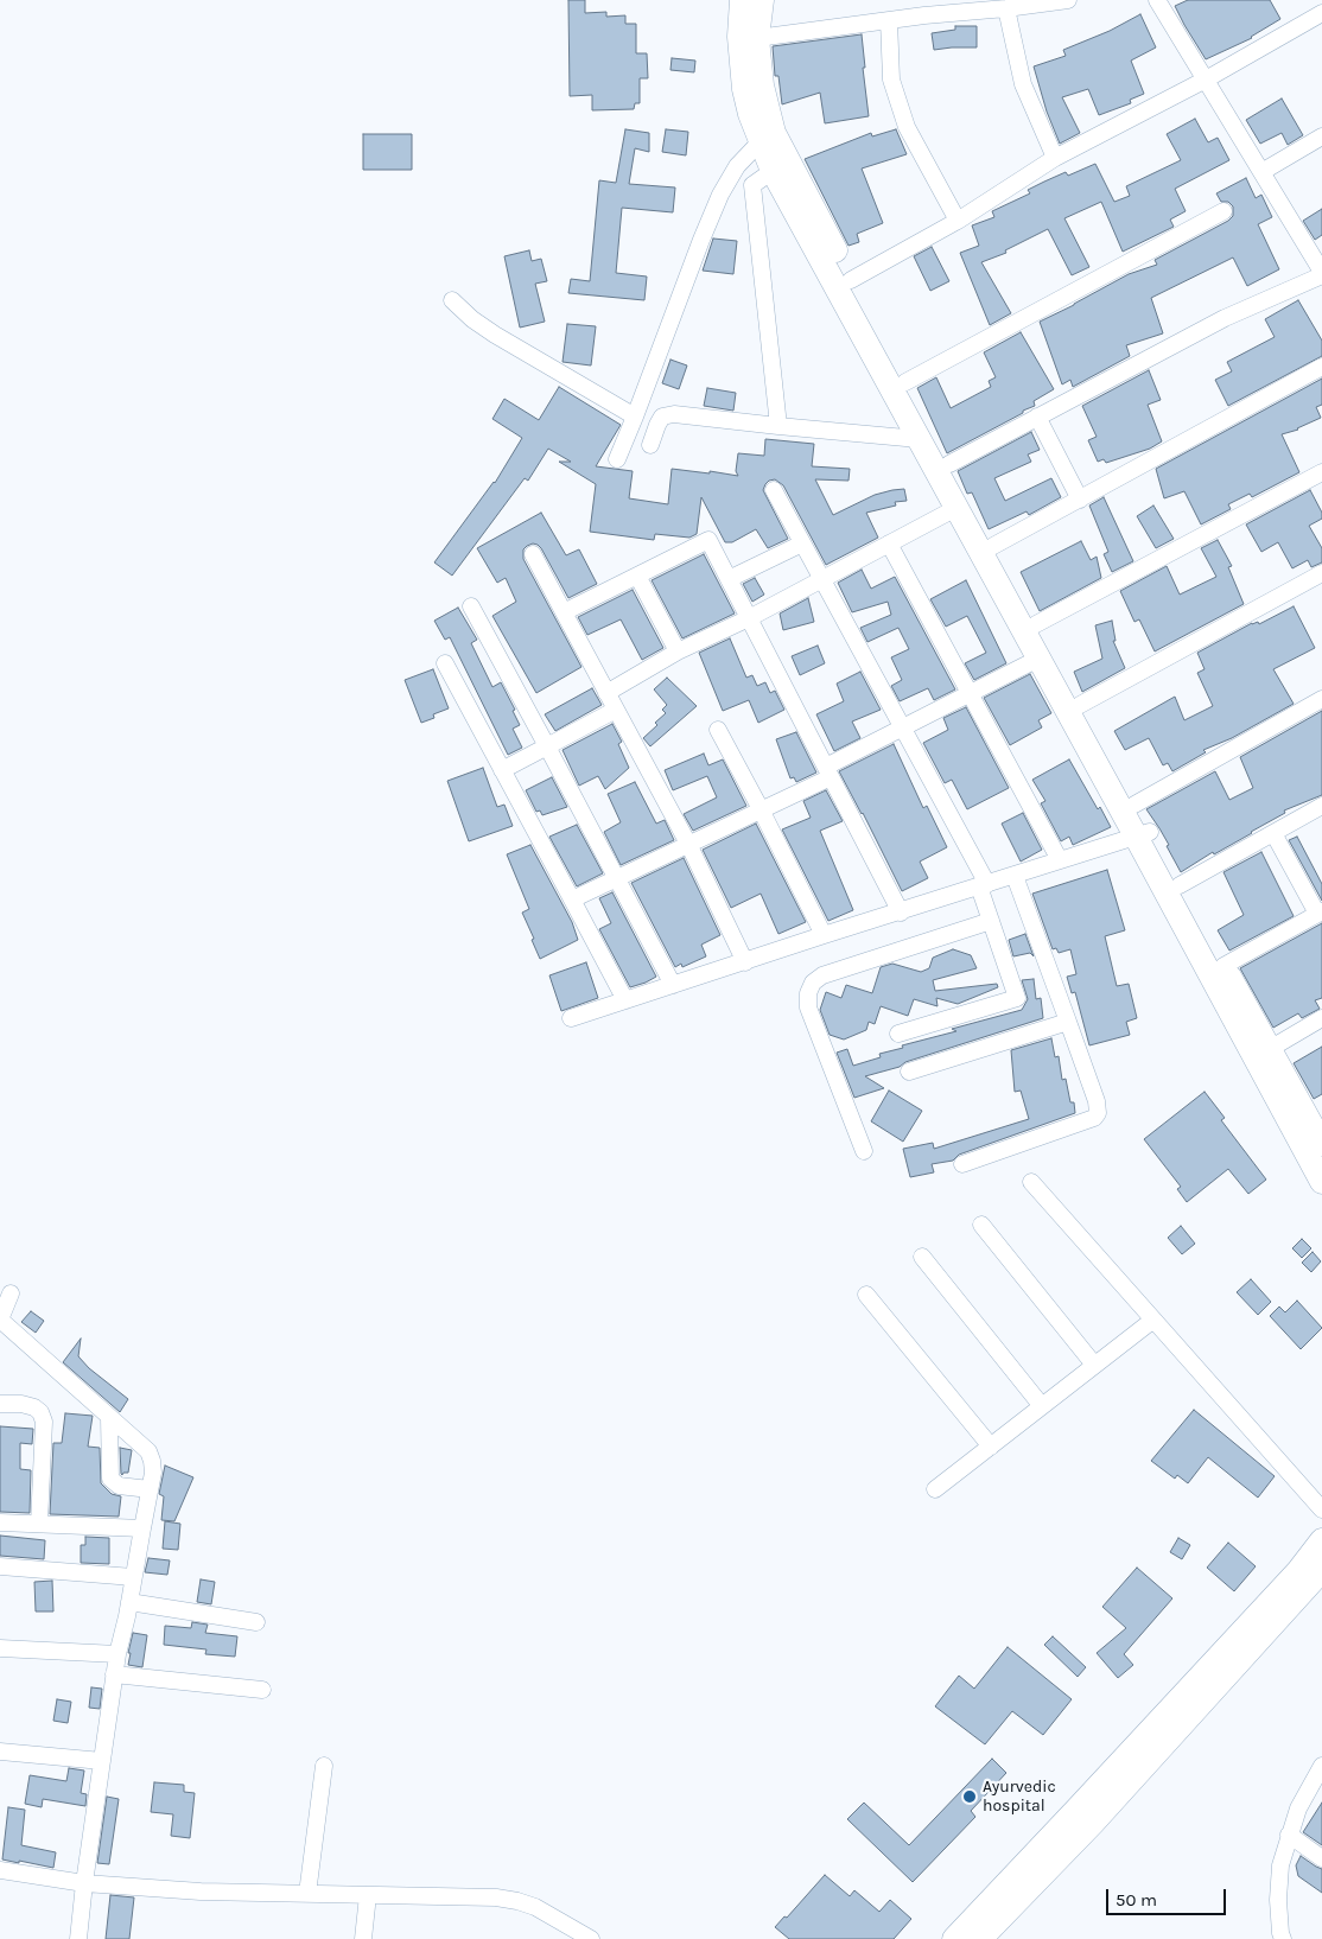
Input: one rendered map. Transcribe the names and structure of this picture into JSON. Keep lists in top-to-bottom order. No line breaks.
{"places":["Ayurvedic hospital"],"scale_bar":"50 m"}
